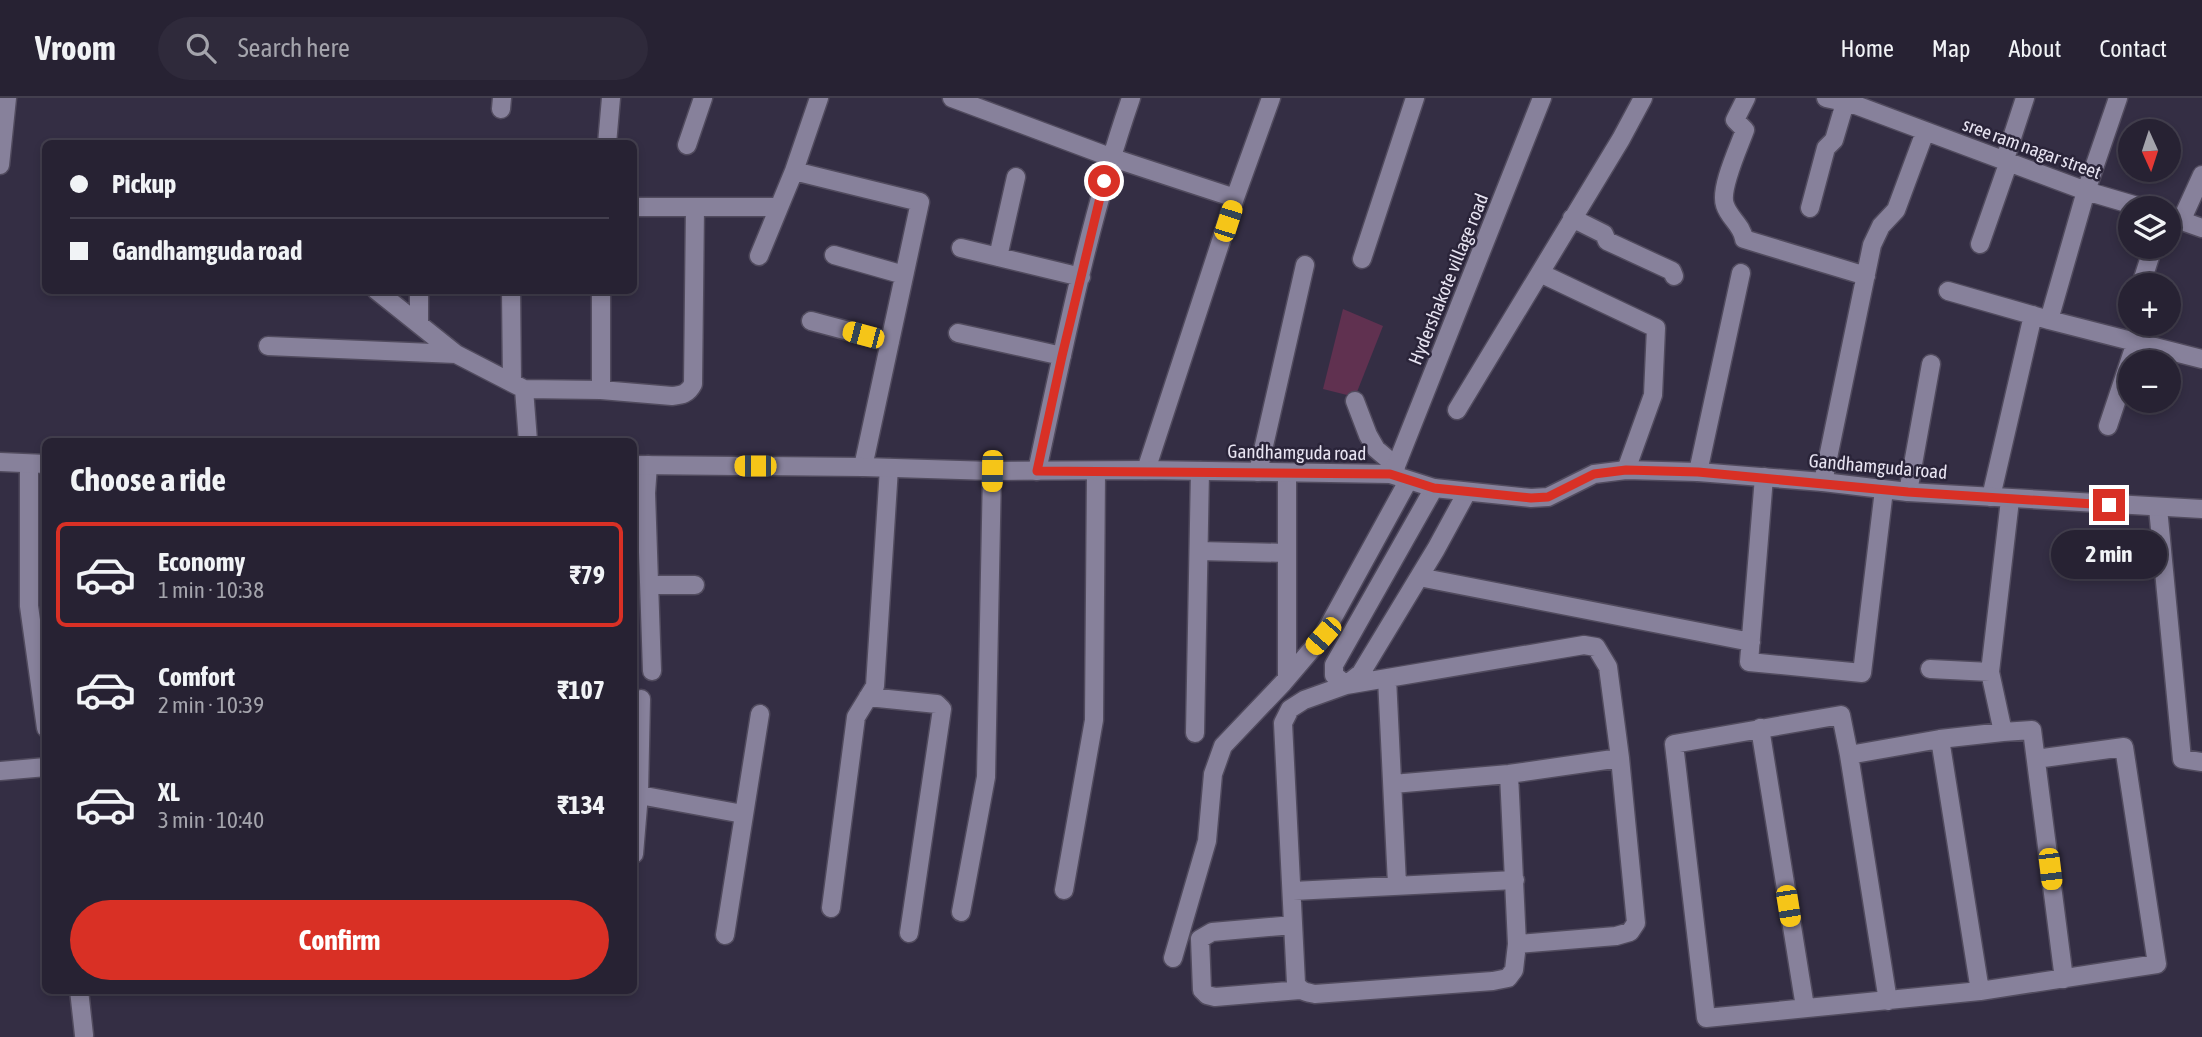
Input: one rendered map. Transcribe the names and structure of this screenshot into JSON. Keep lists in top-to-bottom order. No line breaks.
{"streets":{"street":["sree ram nagar street","Hydershakote village road","Gandhamguda road"]},"crossings":[["Hydershakote village road","Gandhamguda road"]],"north":"bottom","page":{"header":"Vroom","search":"Search here","nav":["Home","Map","About","Contact"],"map_buttons":["+","−"],"banner":["Pickup","Gandhamguda road"],"heading":"Choose a ride","list":[{"name":"Economy","note":"1 min · 10:38","value":"₹79"},{"name":"Comfort","note":"2 min · 10:39","value":"₹107"},{"name":"XL","note":"3 min · 10:40","value":"₹134"}],"bubble":"2 min","buttons":"Confirm"}}
